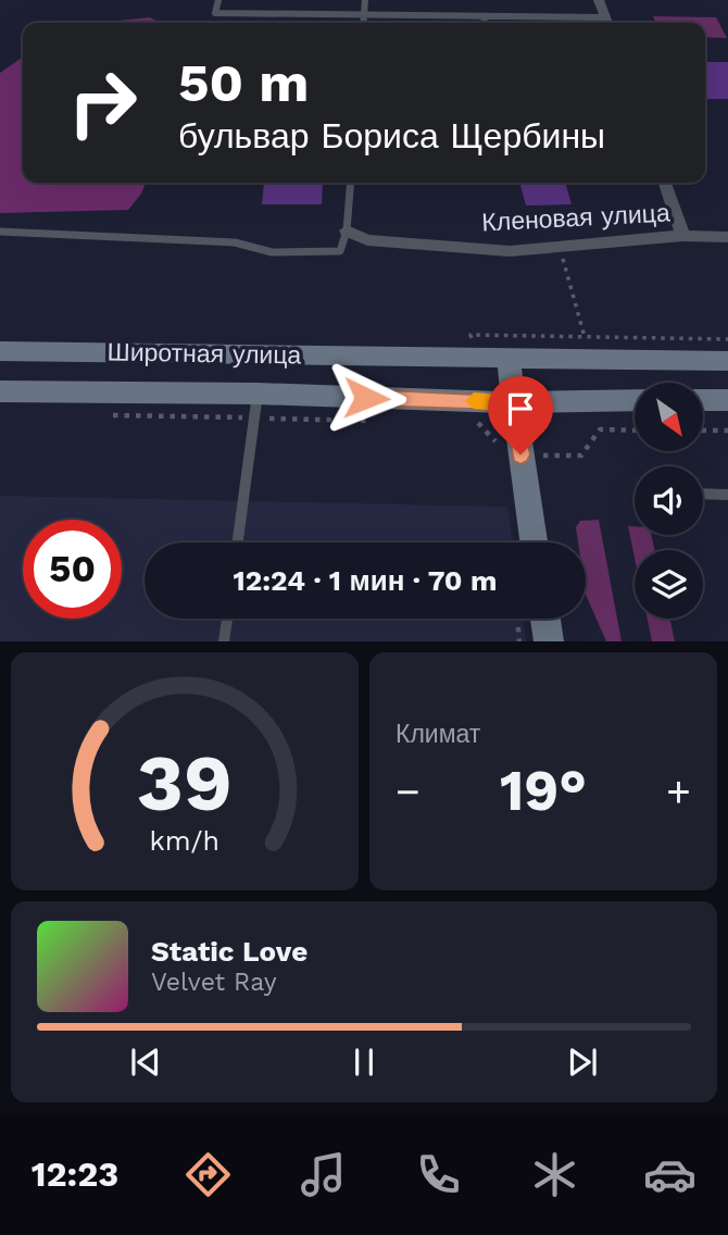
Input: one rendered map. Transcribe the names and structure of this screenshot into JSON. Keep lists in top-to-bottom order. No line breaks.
{"streets":{"main road":["Широтная улица"],"street":["Кленовая улица"]},"north":"bottom right","page":{"turn":["50 m","бульвар Бориса Щербины"],"limit":"50","trip":"12:24 · 1 мин · 70 m","tile":"Климат","heat":["−","19°","+"],"song":["Static Love","Velvet Ray"],"tabs":"12:23","gauge":["39","km/h"]}}
